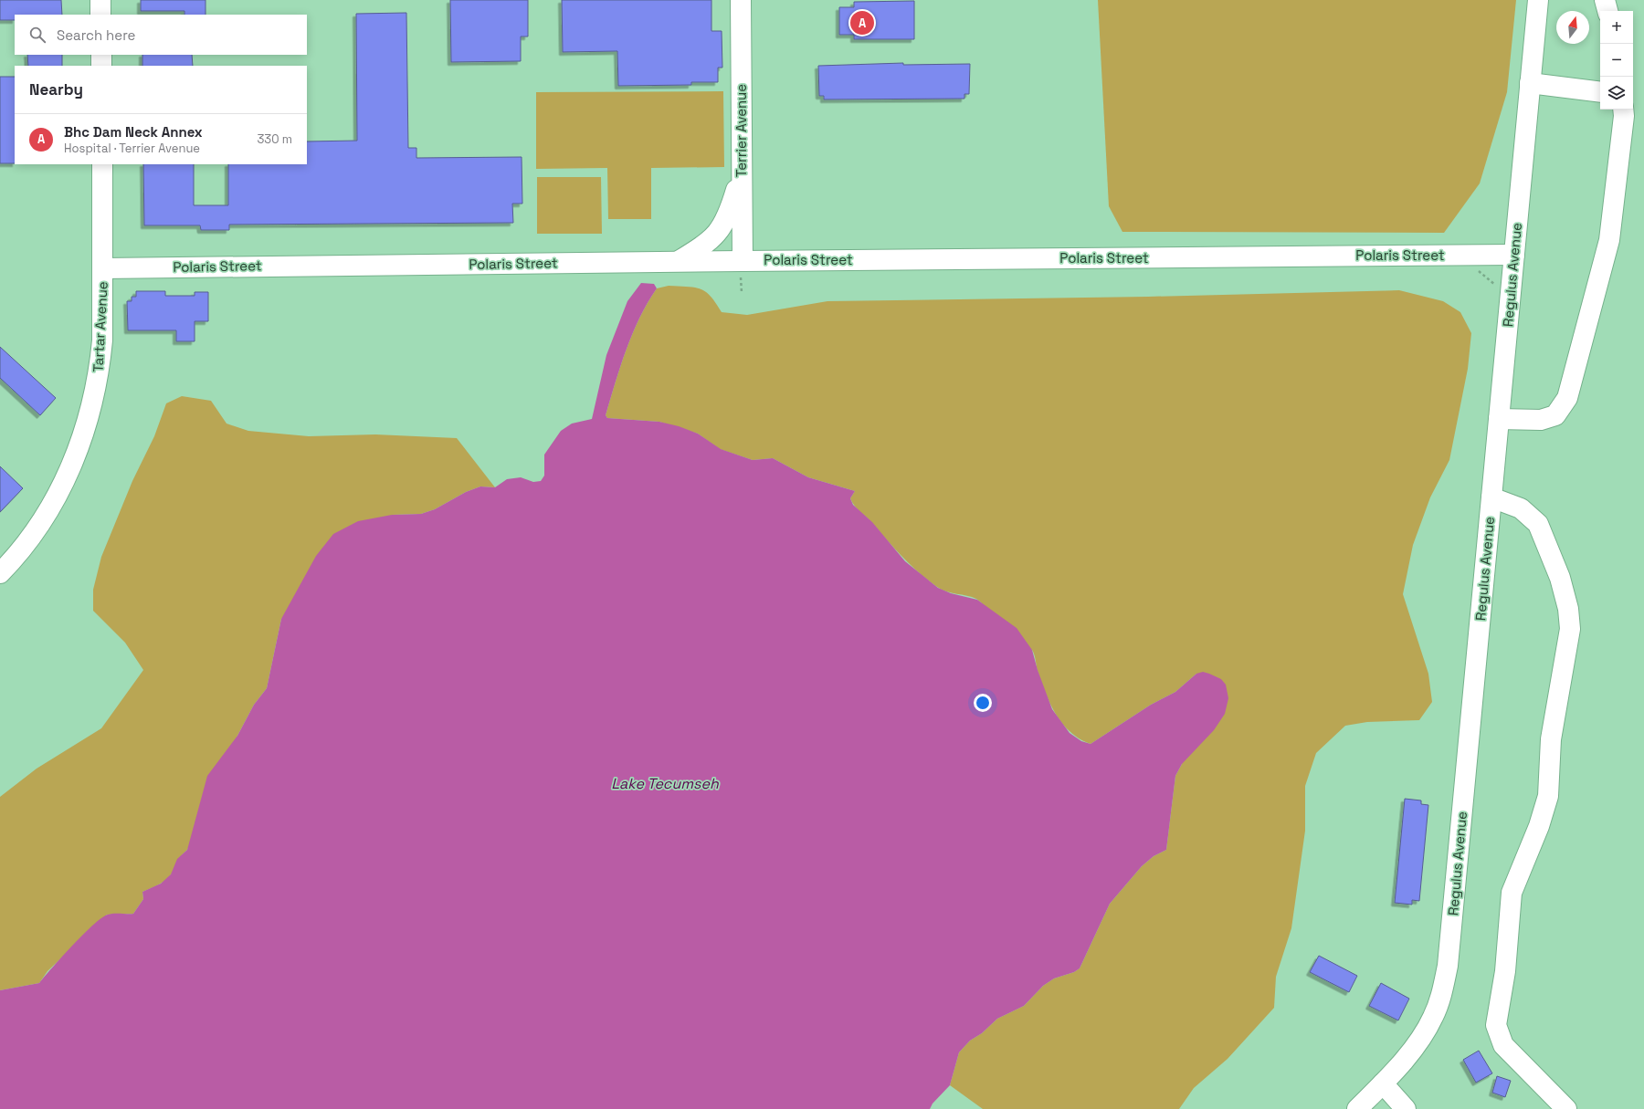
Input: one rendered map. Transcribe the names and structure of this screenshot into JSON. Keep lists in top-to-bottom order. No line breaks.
{"streets":{"street":["Terrier Avenue","Polaris Street","Regulus Avenue","Tartar Avenue"]},"crossings":[["Terrier Avenue","Polaris Street"],["Polaris Street","Regulus Avenue"],["Polaris Street","Tartar Avenue"]],"water":["Lake Tecumseh"],"north":"top","page":{"pins":"A","map_buttons":["+","−"],"search":"Search here","heading":"Nearby","list":[{"mark":"A","name":"Bhc Dam Neck Annex","note":"Hospital · Terrier Avenue","value":"330 m"}]}}
